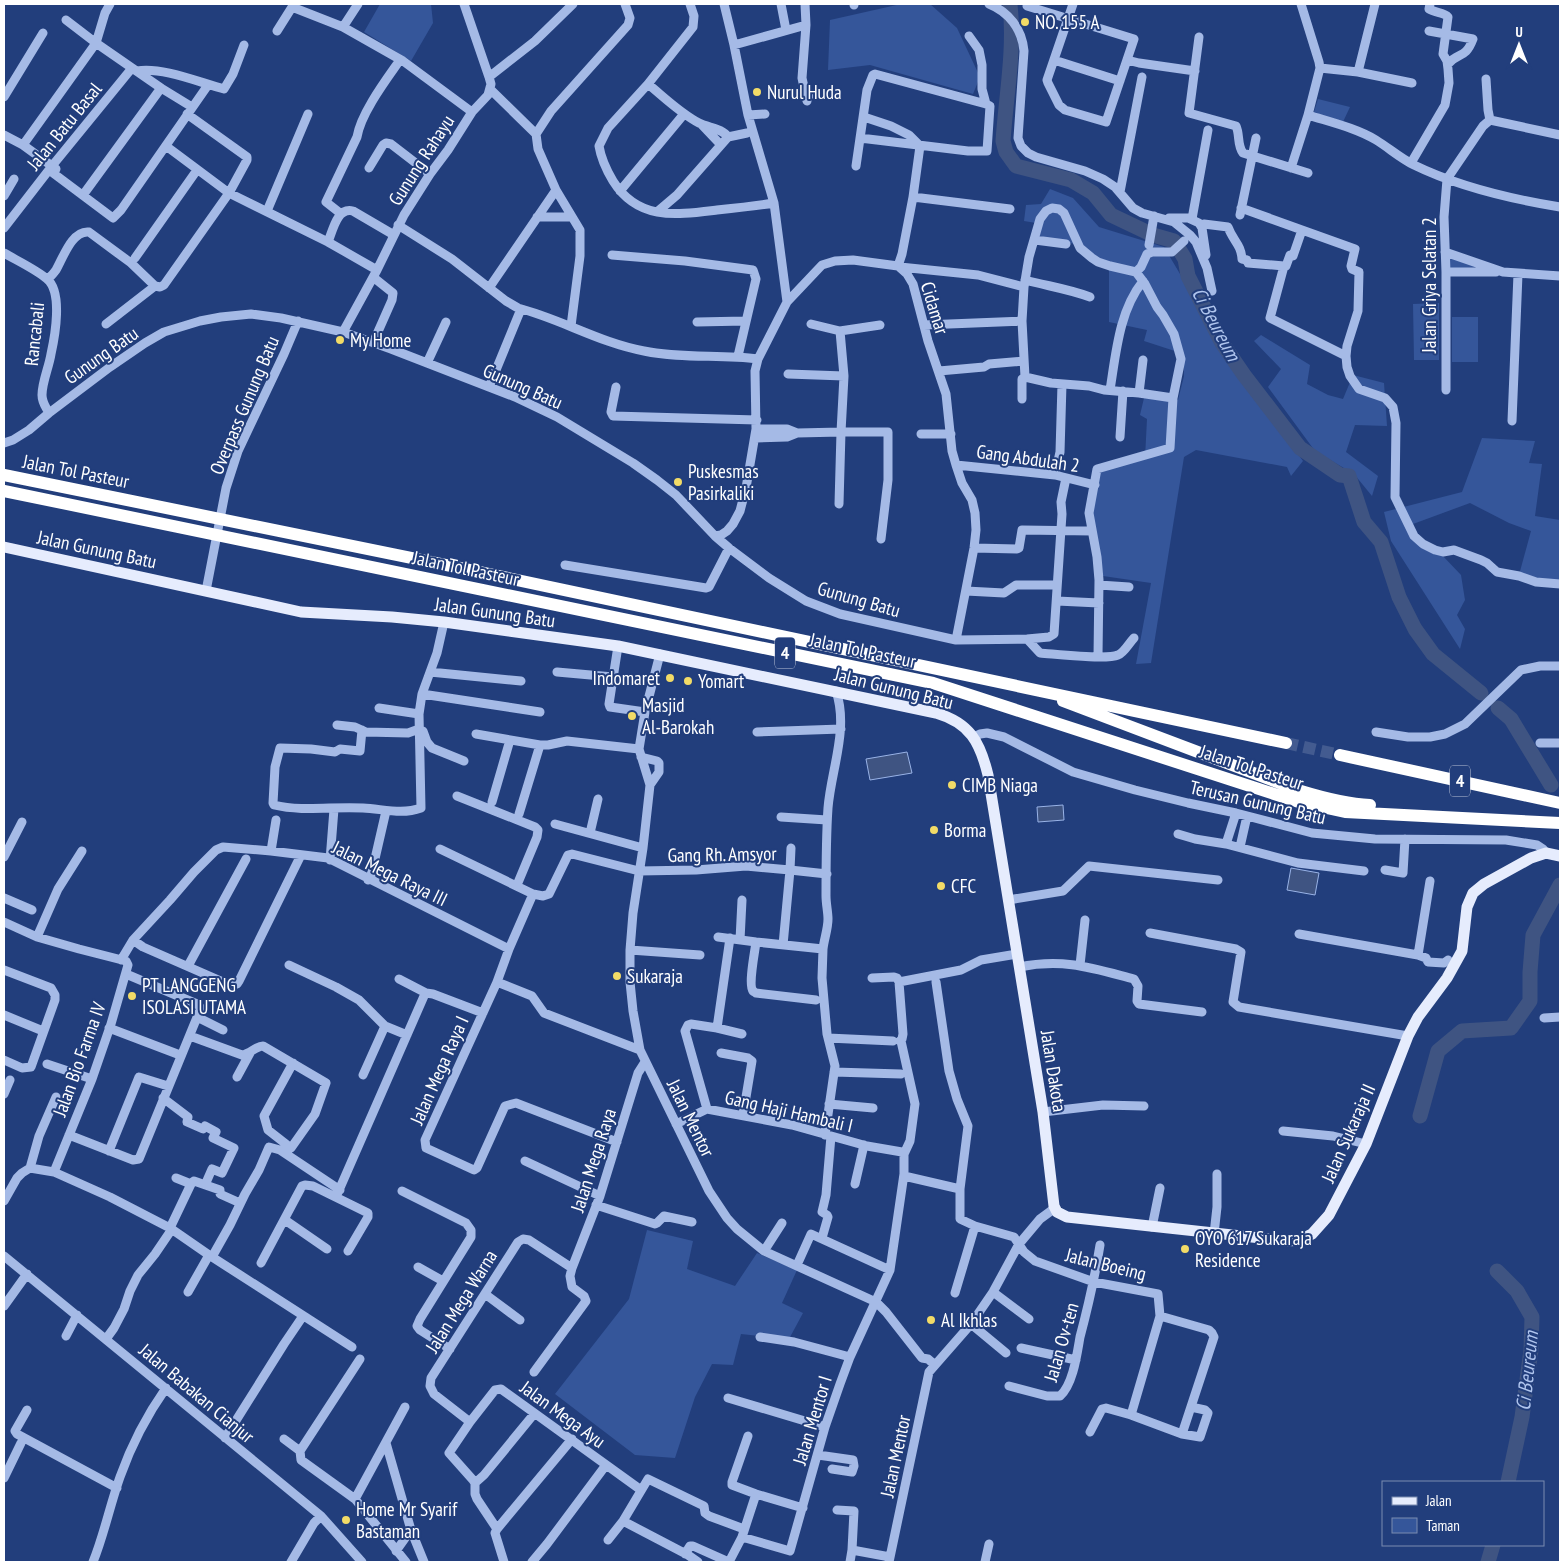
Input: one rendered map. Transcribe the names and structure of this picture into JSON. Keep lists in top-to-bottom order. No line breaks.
{"streets":{"highway":["Jalan Tol Pasteur","4"],"main road":["Jalan Gunung Batu","Jalan Dakota","Jalan Sukaraja II"],"street":["Jalan Batu Basal","Gunung Rahayu","Jalan Griya Selatan 2","Cidamar","Rancabali","Gunung Batu","Overpass Gunung Batu","Gang Abdulah 2","Terusan Gunung Batu","Gang Rh. Amsyor","Jalan Mega Raya III","Jalan Bio Farma IV","Jalan Mega Raya I","Gang Haji Hambali I","Jalan Mentor","Jalan Mega Raya","Jalan Boeing","Jalan Mega Warna","Jalan Ov-ten","Jalan Babakan Cianjur","Jalan Mega Ayu","Jalan Mentor I"]},"crossings":[["Gunung Rahayu","Gunung Batu"],["Cidamar","Gunung Batu"],["Cidamar","Gang Abdulah 2"],["Rancabali","Gunung Batu"],["Gunung Batu","Overpass Gunung Batu"],["Overpass Gunung Batu","Jalan Gunung Batu"],["Jalan Gunung Batu","Terusan Gunung Batu"],["Jalan Gunung Batu","Jalan Dakota"],["Jalan Gunung Batu","Jalan Mentor"],["Terusan Gunung Batu","Jalan Dakota"],["Terusan Gunung Batu","Jalan Sukaraja II"],["Gang Rh. Amsyor","Jalan Mentor"],["Jalan Mega Raya I","Jalan Mega Raya"],["Jalan Dakota","Jalan Sukaraja II"],["Gang Haji Hambali I","Jalan Mentor"],["Gang Haji Hambali I","Jalan Mentor I"],["Jalan Mentor","Jalan Mega Raya"],["Jalan Mentor","Jalan Mentor I"],["Jalan Mega Raya","Jalan Mega Warna"],["Jalan Boeing","Jalan Ov-ten"],["Jalan Mega Warna","Jalan Mega Ayu"]],"water":["Ci Beureum"],"places":["NO. 155 A","Nurul Huda","My Home","Puskesmas Pasirkaliki","Indomaret","Yomart","Masjid Al-Barokah","CIMB Niaga","Borma","CFC","Sukaraja","PT LANGGENG ISOLASI UTAMA","OYO 617 Sukaraja Residence","Al Ikhlas","Home Mr Syarif Bastaman"],"legend":["Jalan","Taman"],"north":"top"}
